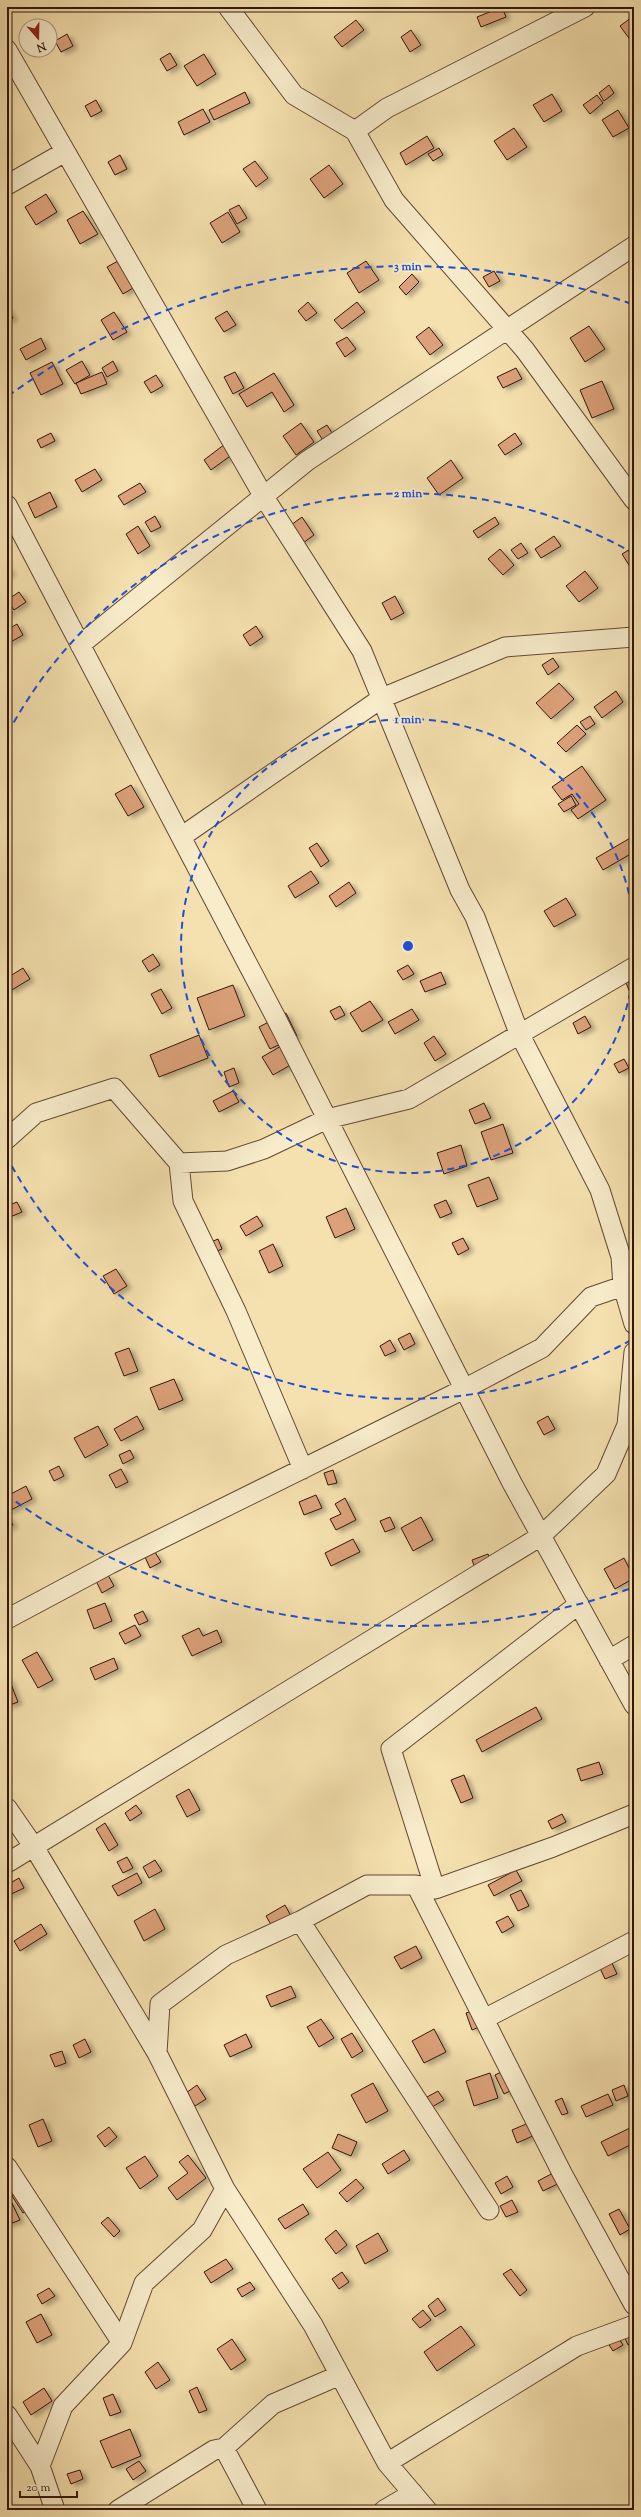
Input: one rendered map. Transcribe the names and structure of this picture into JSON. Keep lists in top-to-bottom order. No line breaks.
{"scale_bar":"20 m","north":"bottom","rings":["3 min","2 min","1 min"]}
